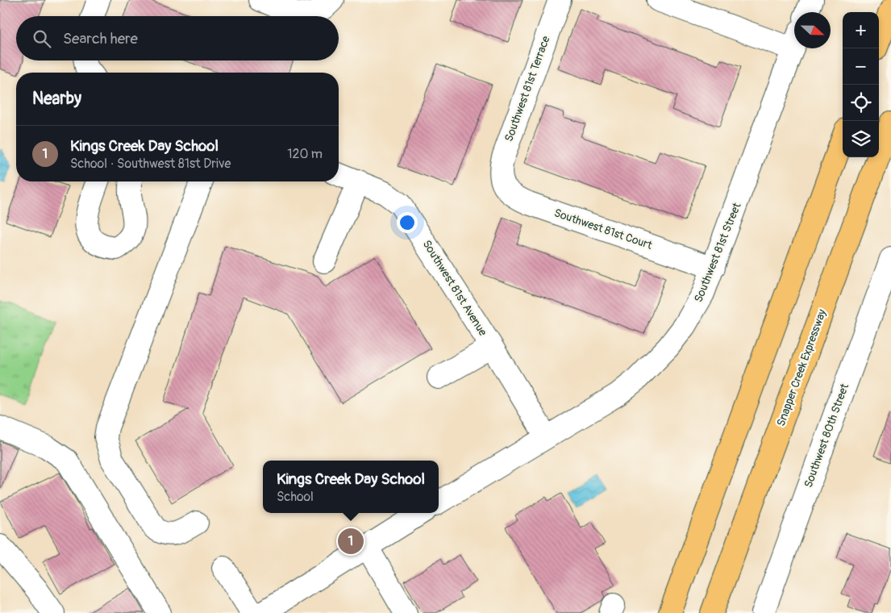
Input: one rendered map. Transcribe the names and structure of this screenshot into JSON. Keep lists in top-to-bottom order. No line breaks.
{"streets":{"highway":["Snapper Creek Expressway"],"street":["Southwest 81st Terrace","Southwest 81st Court","Southwest 81st Street","Southwest 81st Avenue","Southwest 80th Street"]},"crossings":[["Southwest 81st Terrace","Southwest 81st Court"],["Southwest 81st Court","Southwest 81st Street"],["Southwest 81st Street","Southwest 81st Avenue"]],"north":"right","page":{"map_buttons":["+","−"],"search":"Search here","heading":"Nearby","list":[{"mark":"1","name":"Kings Creek Day School","note":"School · Southwest 81st Drive","value":"120 m"}],"popup":["Kings Creek Day School","School"],"pins":"1"}}
